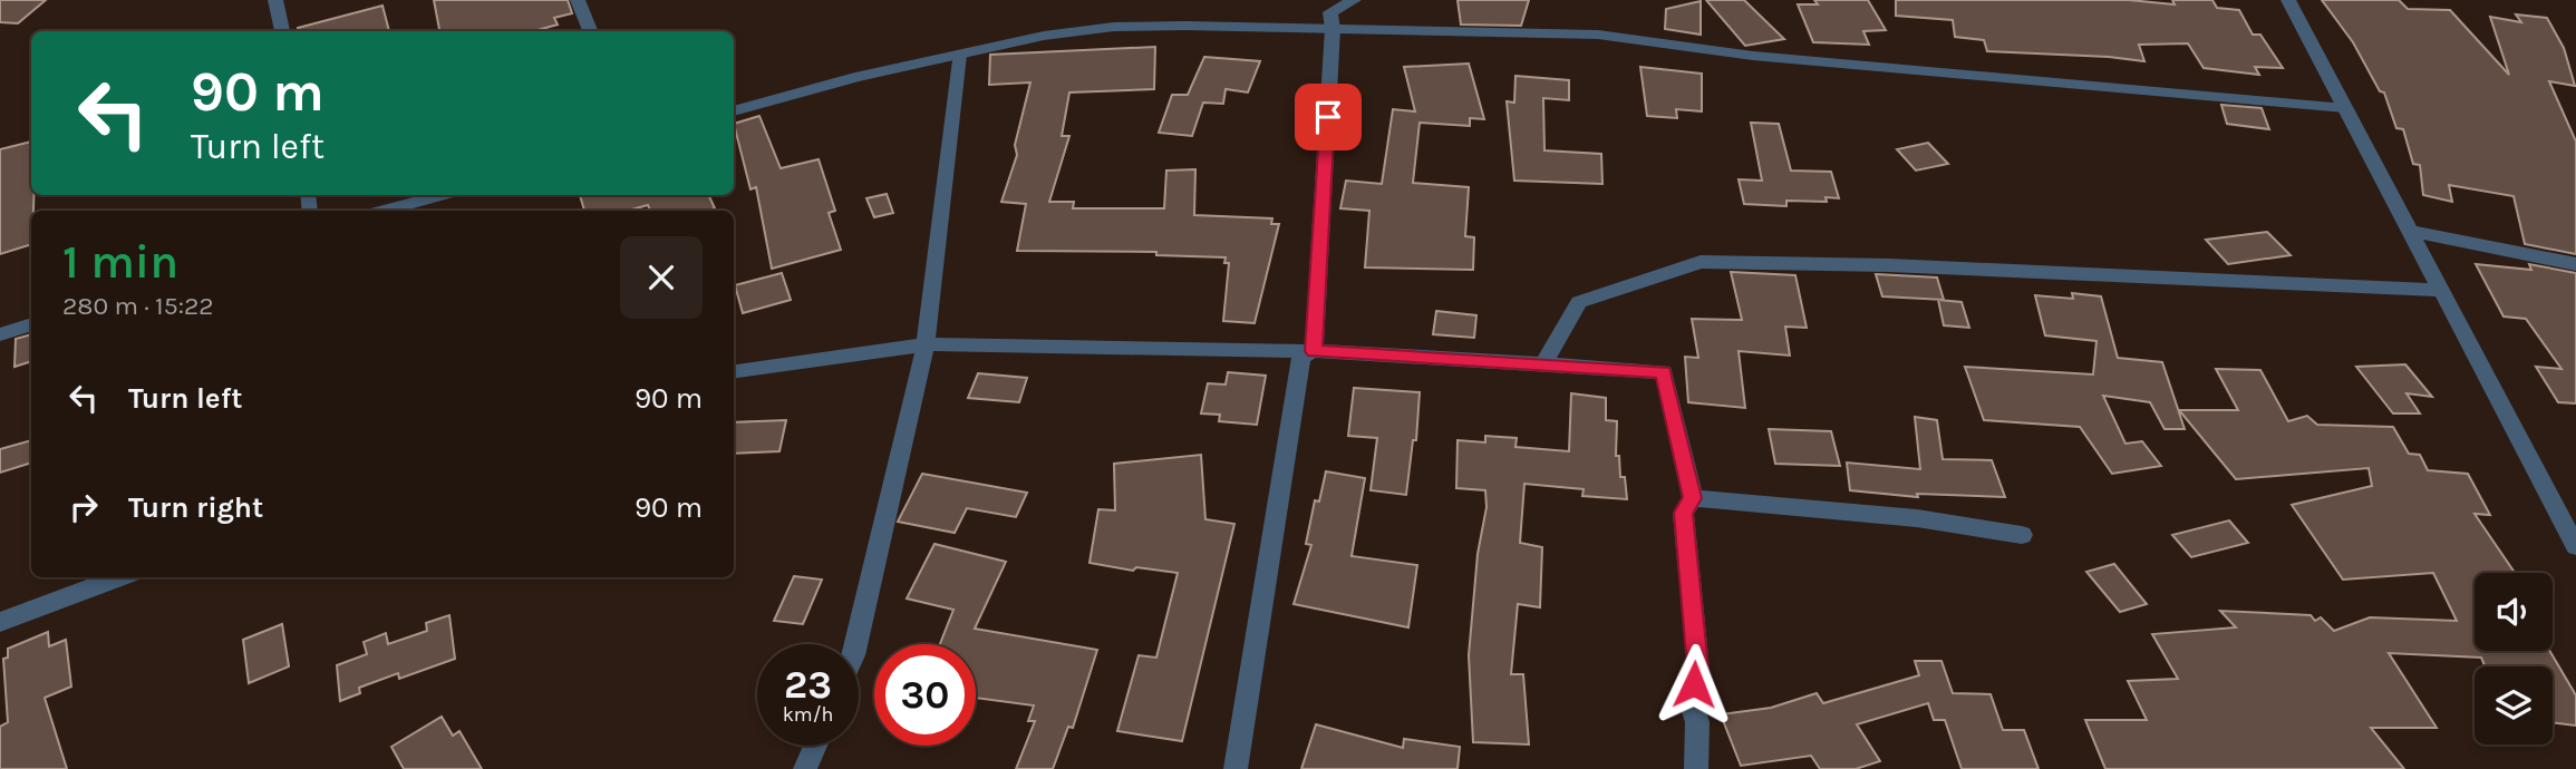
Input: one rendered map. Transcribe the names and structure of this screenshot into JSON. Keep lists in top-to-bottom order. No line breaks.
{"page":{"turn":["90 m","Turn left"],"heading":["1 min","280 m · 15:22"],"list":[{"name":"Turn left","value":"90 m"},{"name":"Turn right","value":"90 m"}],"speed":"23 km/h","limit":"30"}}
